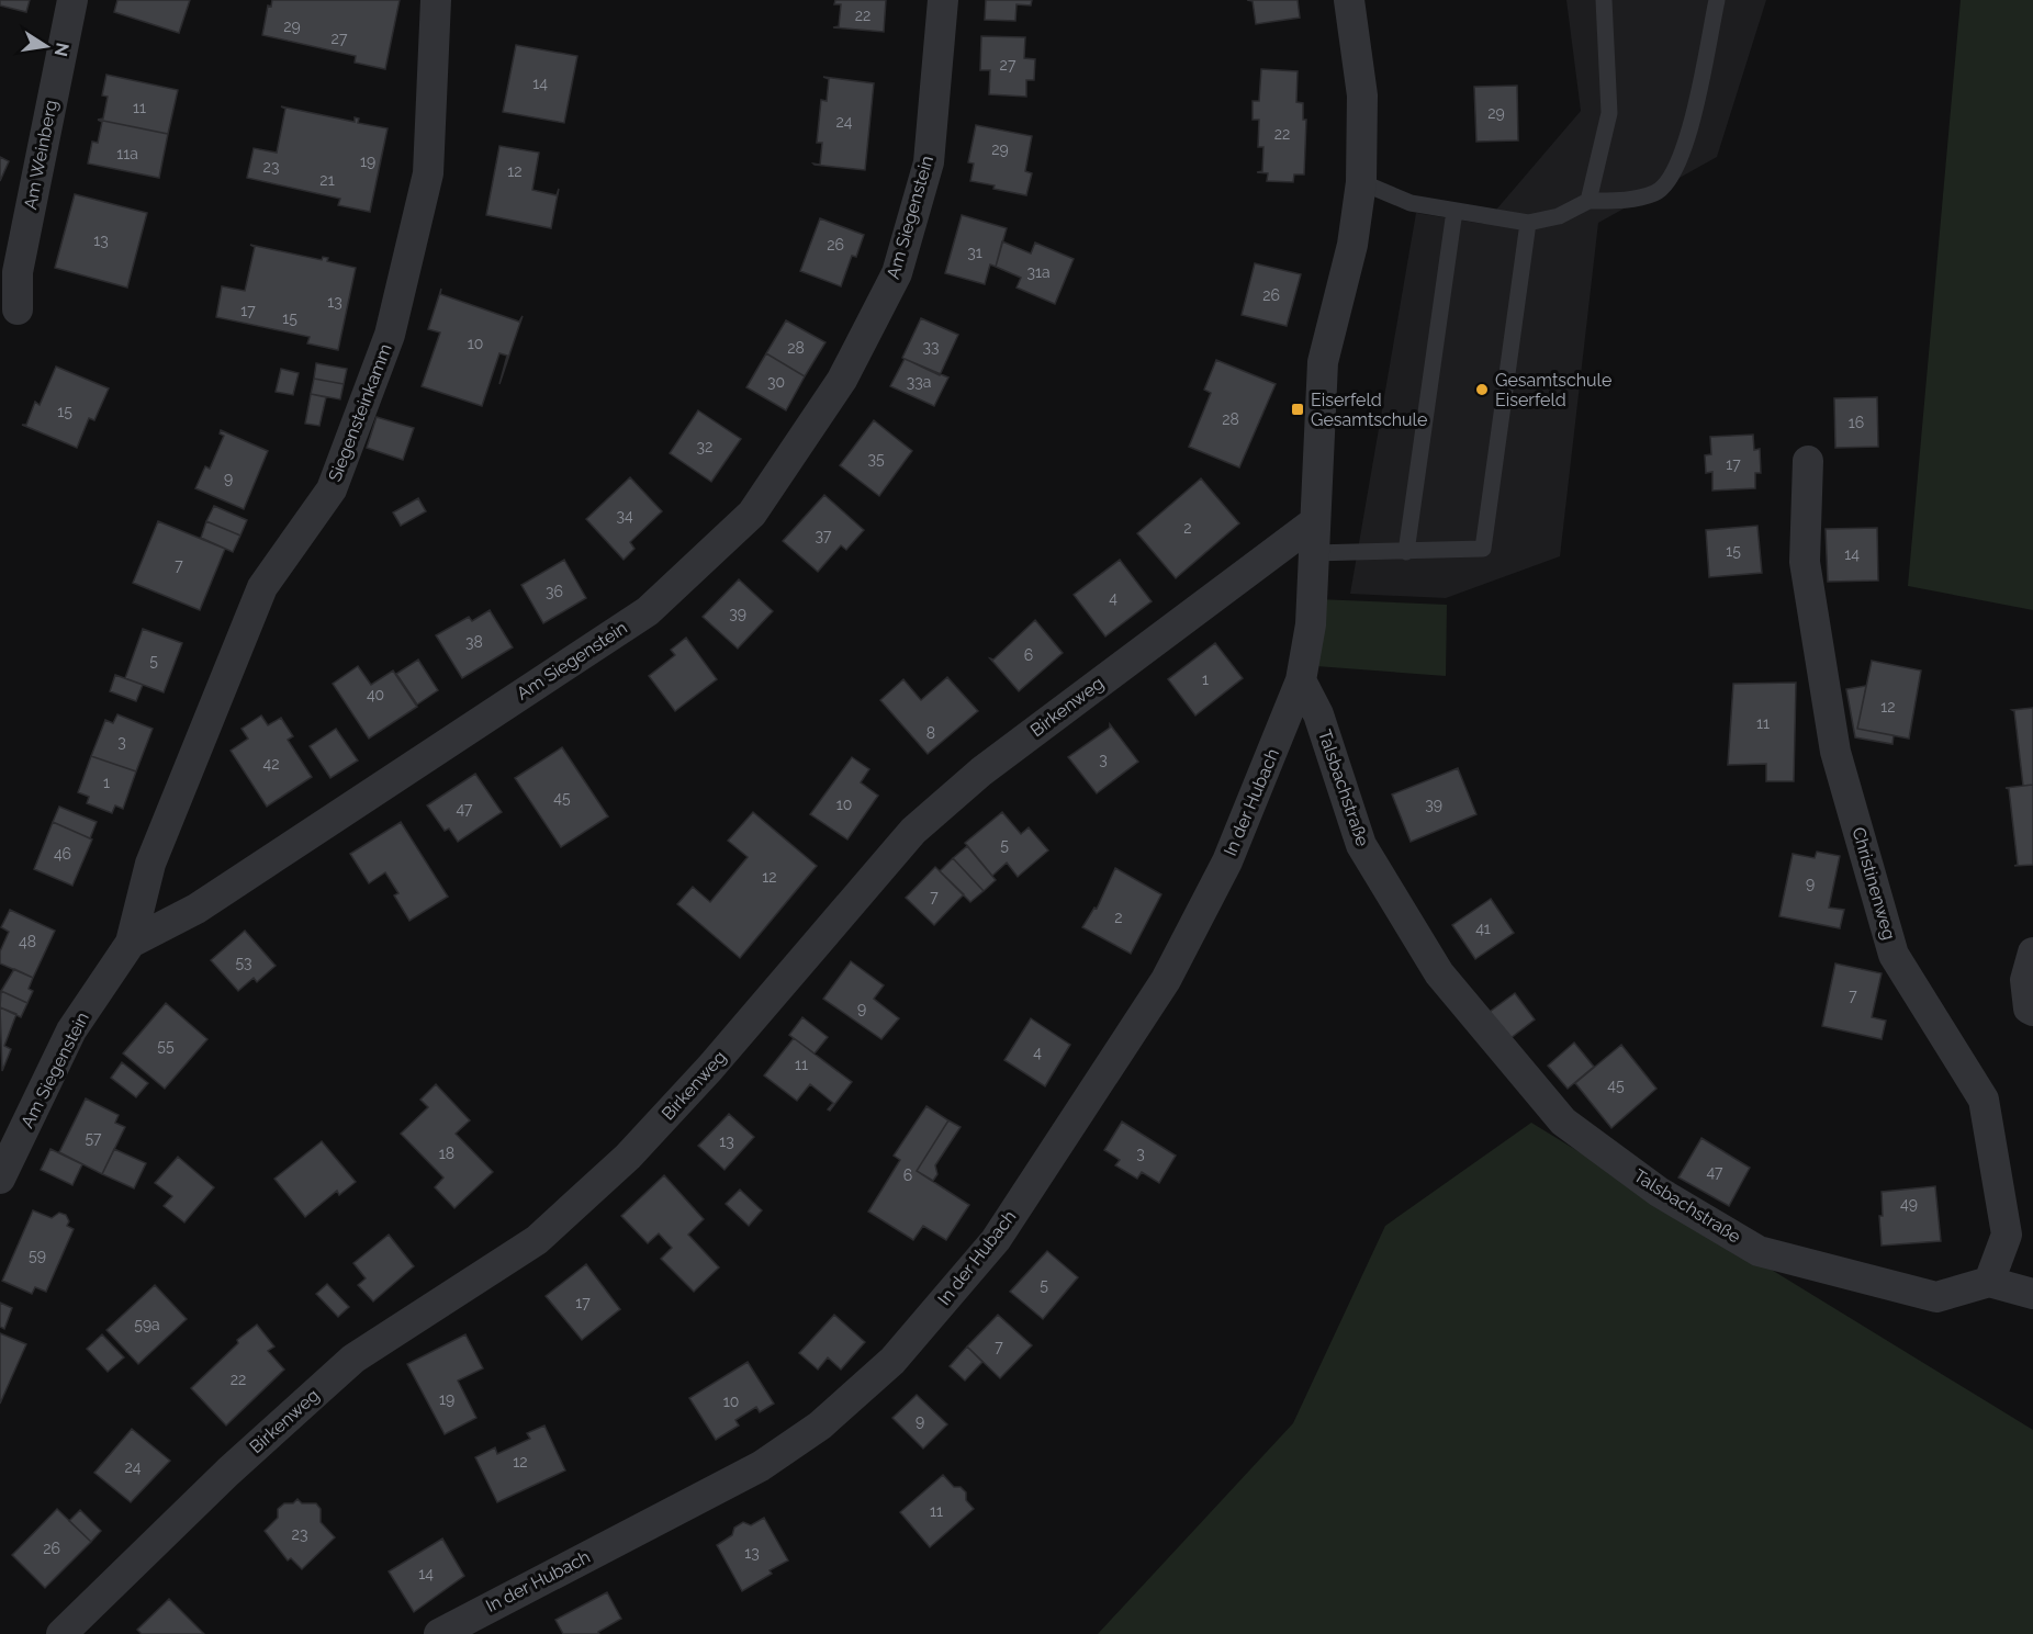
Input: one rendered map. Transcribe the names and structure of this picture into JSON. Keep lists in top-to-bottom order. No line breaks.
{"streets":{"street":["Am Weinberg","Am Siegenstein","Siegensteinkamm","Birkenweg","Talsbachstraße","In der Hubach","Christinenweg"]},"crossings":[["Am Siegenstein","Siegensteinkamm"],["Talsbachstraße","In der Hubach"],["Talsbachstraße","Christinenweg"]],"places":{"other":["Gesamtschule Eiserfeld"],"transit":["Eiserfeld Gesamtschule"]},"house_numbers":["22","29","27","27","14","11","29","24","22","29","11a","19","23","12","21","13","26","31","31a","26","13","17","15","10","33","28","30","33a","15","28","16","32","35","17","9","34","2","37","15","14","7","36","4","39","38","6","5","1","40","12","11","8","3","3","42","1","45","10","39","47","5","46","12","9","7","2","41","48","53","7","9","55","4","11","45","57","13","18","3","47","6","49","59","5","17","59a","7","22","19","10","9","12","24","11","23","26","13","14"],"north":"right"}
